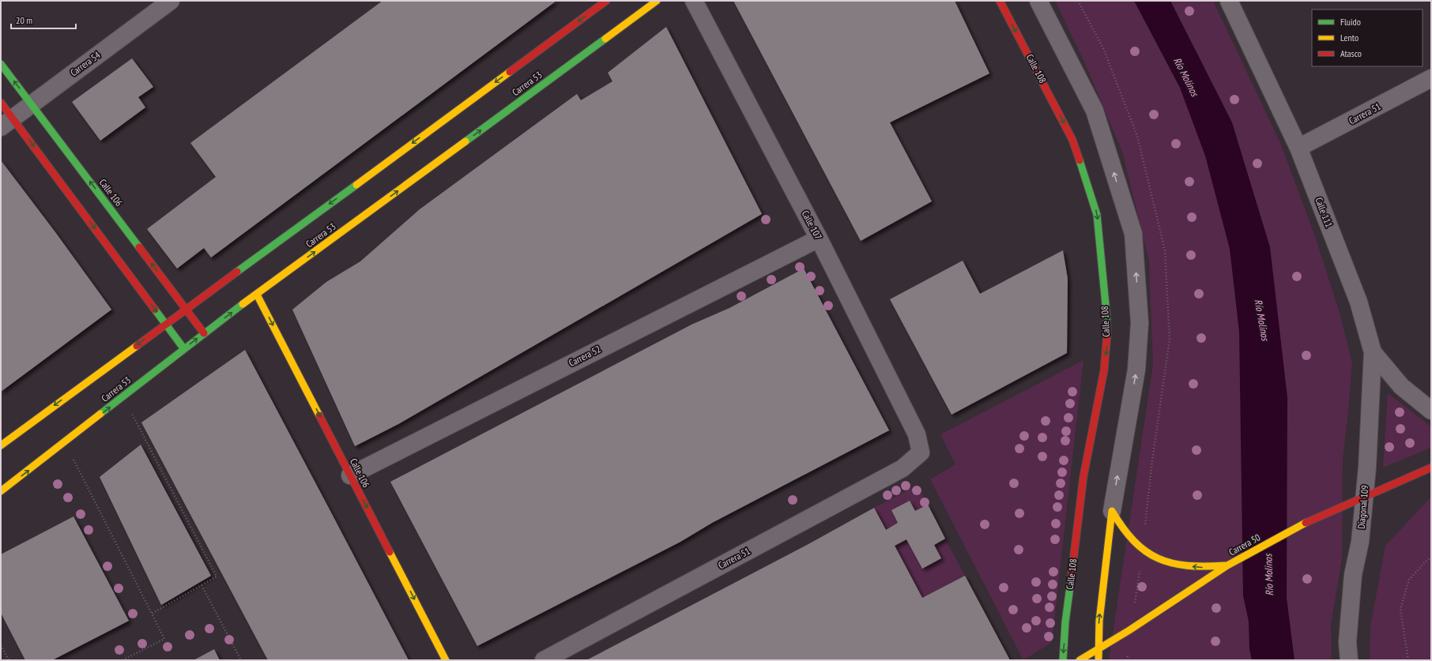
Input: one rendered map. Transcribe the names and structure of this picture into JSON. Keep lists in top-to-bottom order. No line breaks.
{"streets":{"street":["Carrera 54","Calle 108","Carrera 53","Carrera 51","Calle 106","Calle 111","Calle 107","Carrera 52","Diagonal 109","Carrera 50"]},"crossings":[["Carrera 54","Calle 106"],["Carrera 53","Calle 106"],["Carrera 51","Calle 111"],["Carrera 51","Calle 107"],["Calle 106","Carrera 52"],["Calle 111","Diagonal 109"],["Calle 107","Carrera 52"],["Diagonal 109","Carrera 50"]],"water":["Río Molinos"],"legend":["Fluido","Lento","Atasco"],"scale_bar":"20 m"}
